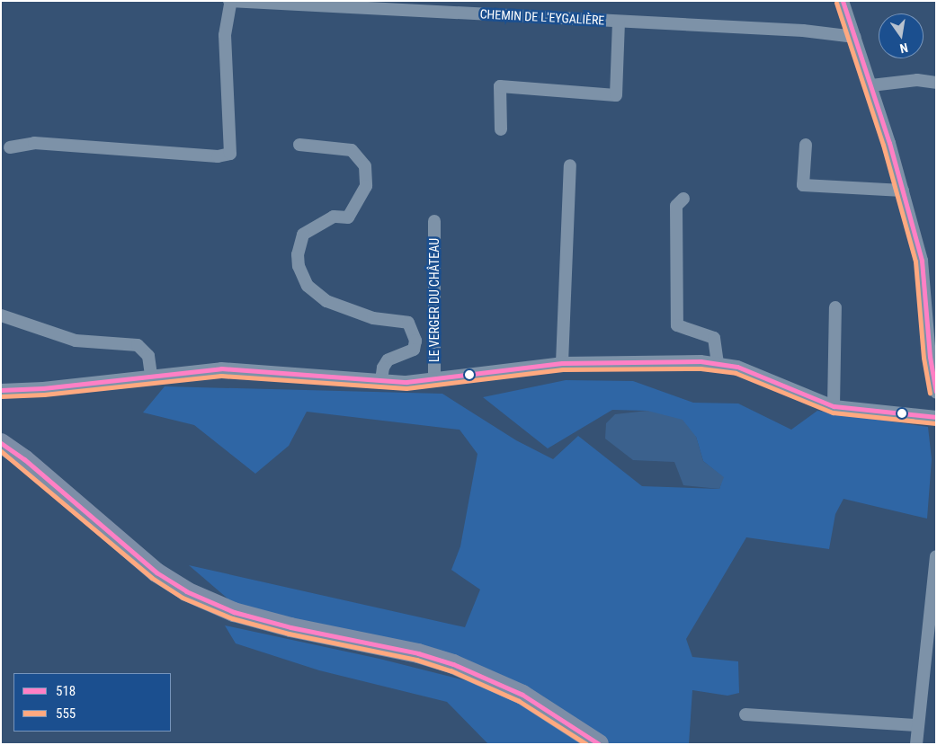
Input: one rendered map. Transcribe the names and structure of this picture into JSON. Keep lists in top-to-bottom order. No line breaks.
{"streets":{"street":["CHEMIN DE L'EYGALIÈRE","LE VERGER DU CHÂTEAU"]},"lines":["transit line 518","transit line 555"],"legend":["518","555"],"north":"bottom"}
